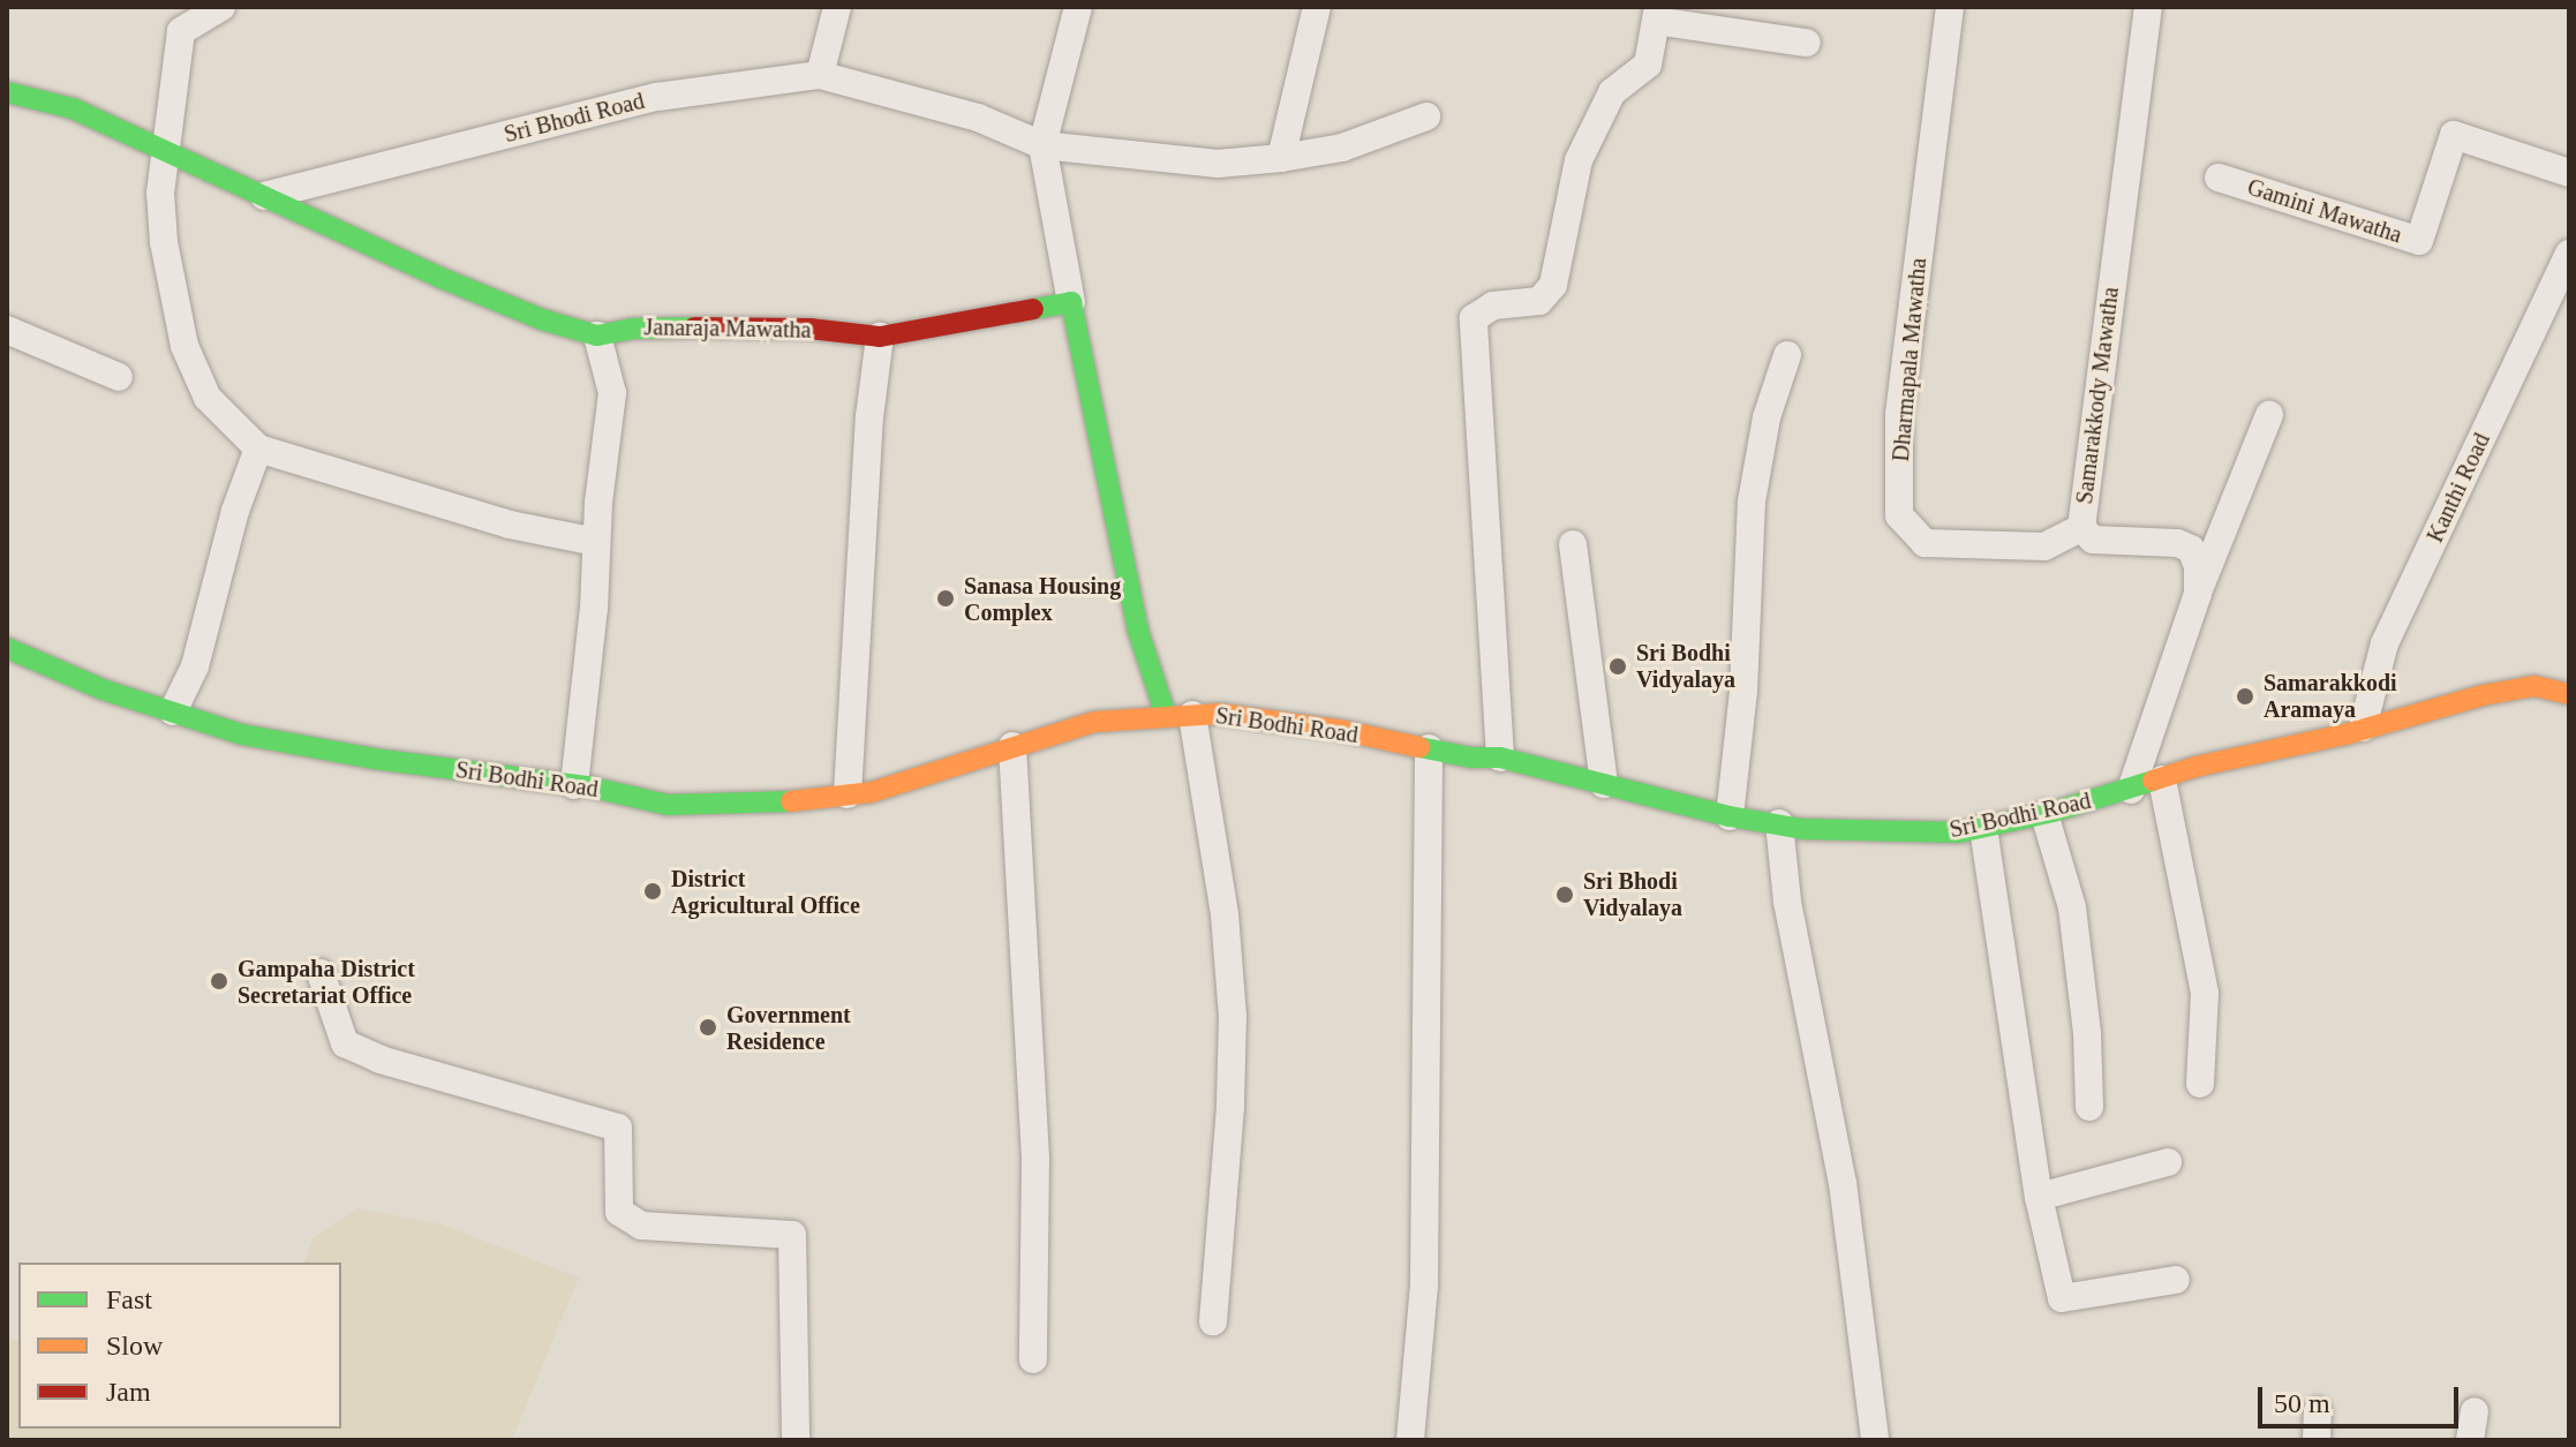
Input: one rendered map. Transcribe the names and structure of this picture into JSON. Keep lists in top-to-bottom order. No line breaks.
{"streets":{"street":["Sri Bhodi Road","Gamini Mawatha","Janaraja Mawatha","Dharmapala Mawatha","Samarakkody Mawatha","Kanthi Road","Sri Bodhi Road"]},"crossings":[["Sri Bhodi Road","Janaraja Mawatha"],["Dharmapala Mawatha","Samarakkody Mawatha"],["Samarakkody Mawatha","Sri Bodhi Road"],["Kanthi Road","Sri Bodhi Road"]],"places":["Sanasa Housing Complex","Sri Bodhi Vidyalaya","Samarakkodi Aramaya","District Agricultural Office","Sri Bhodi Vidyalaya","Gampaha District Secretariat Office","Government Residence"],"legend":["Fast","Slow","Jam"],"scale_bar":"50 m"}
